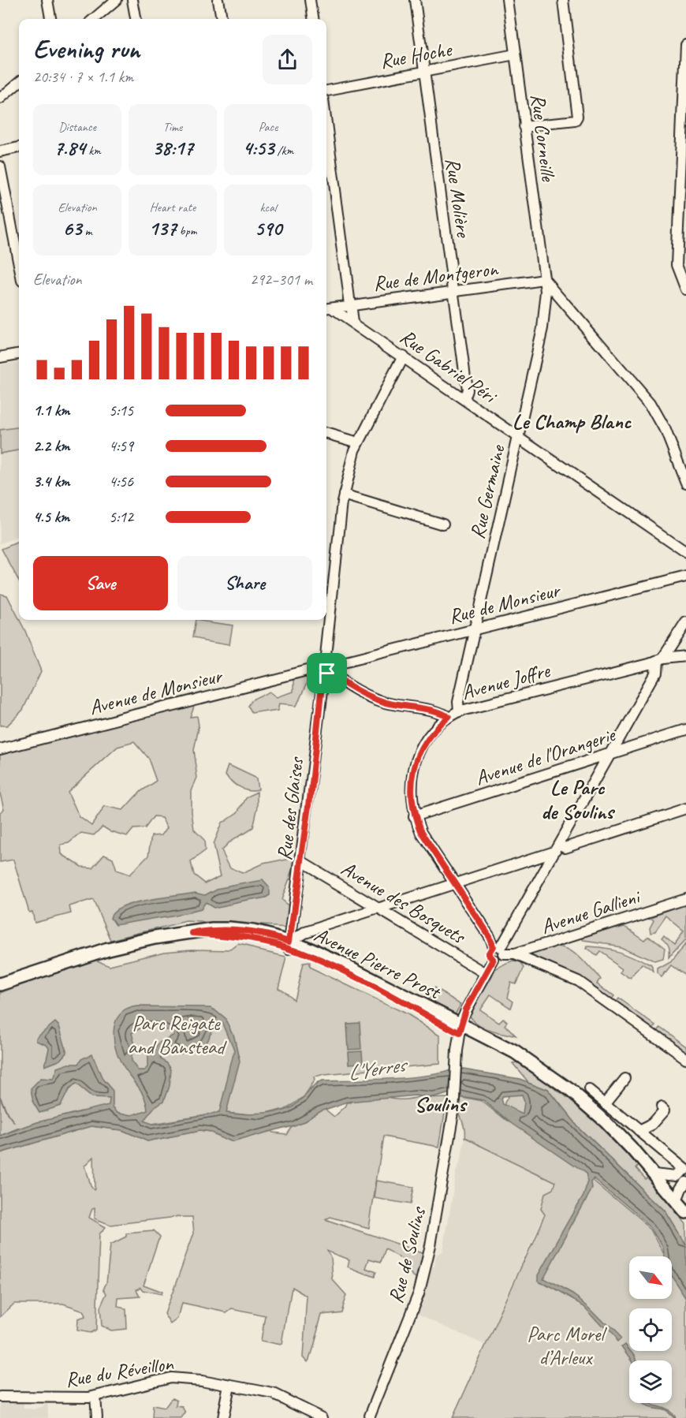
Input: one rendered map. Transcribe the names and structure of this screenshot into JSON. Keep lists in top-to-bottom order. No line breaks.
{"streets":{"main road":["Avenue Pierre Prost"],"street":["Rue Hoche","Rue Corneille","Rue Molière","Rue de Montgeron","Rue Gabriel Péri","Rue Germaine","Rue de Monsieur","Avenue Joffre","Avenue de Monsieur","Avenue de l'Orangerie","Rue des Glaises","Avenue des Bosquets","Avenue Gallieni","Rue de Soulins","Rue du Réveillon"]},"crossings":[["Rue Hoche","Rue Corneille"],["Rue Hoche","Rue Molière"],["Rue Corneille","Rue de Montgeron"],["Rue Corneille","Rue Germaine"],["Rue Molière","Rue de Montgeron"],["Rue Molière","Rue Gabriel Péri"],["Rue de Montgeron","Rue Gabriel Péri"],["Rue de Montgeron","Rue Germaine"],["Rue Gabriel Péri","Rue Germaine"],["Rue Gabriel Péri","Rue des Glaises"],["Rue Germaine","Rue de Monsieur"],["Rue Germaine","Avenue Joffre"],["Rue de Monsieur","Avenue de Monsieur"],["Rue de Monsieur","Rue des Glaises"],["Avenue Joffre","Avenue de l'Orangerie"],["Avenue Joffre","Avenue Gallieni"],["Avenue de Monsieur","Rue des Glaises"],["Rue des Glaises","Avenue des Bosquets"],["Rue des Glaises","Avenue Pierre Prost"],["Avenue Pierre Prost","Rue de Soulins"]],"districts":["Le Champ Blanc","Le Parc de Soulins","Soulins"],"water":["L'Yerres"],"parks":["Parc Reigate and Banstead","Parc Morel d’Arleux"],"north":"bottom right","page":{"heading":["Evening run","20:34 · 7 × 1.1 km"],"stats":[["Distance","7.84 km"],["Time","38:17"],["Pace","4:53 /km"],["Elevation","63 m"],["Heart rate","137 bpm"],["kcal","590"]],"chart":["Elevation","292–301 m"],"list":[{"name":"1.1 km","note":"5:15"},{"name":"2.2 km","note":"4:59"},{"name":"3.4 km","note":"4:56"},{"name":"4.5 km","note":"5:12"}],"buttons":["Save","Share"]}}
